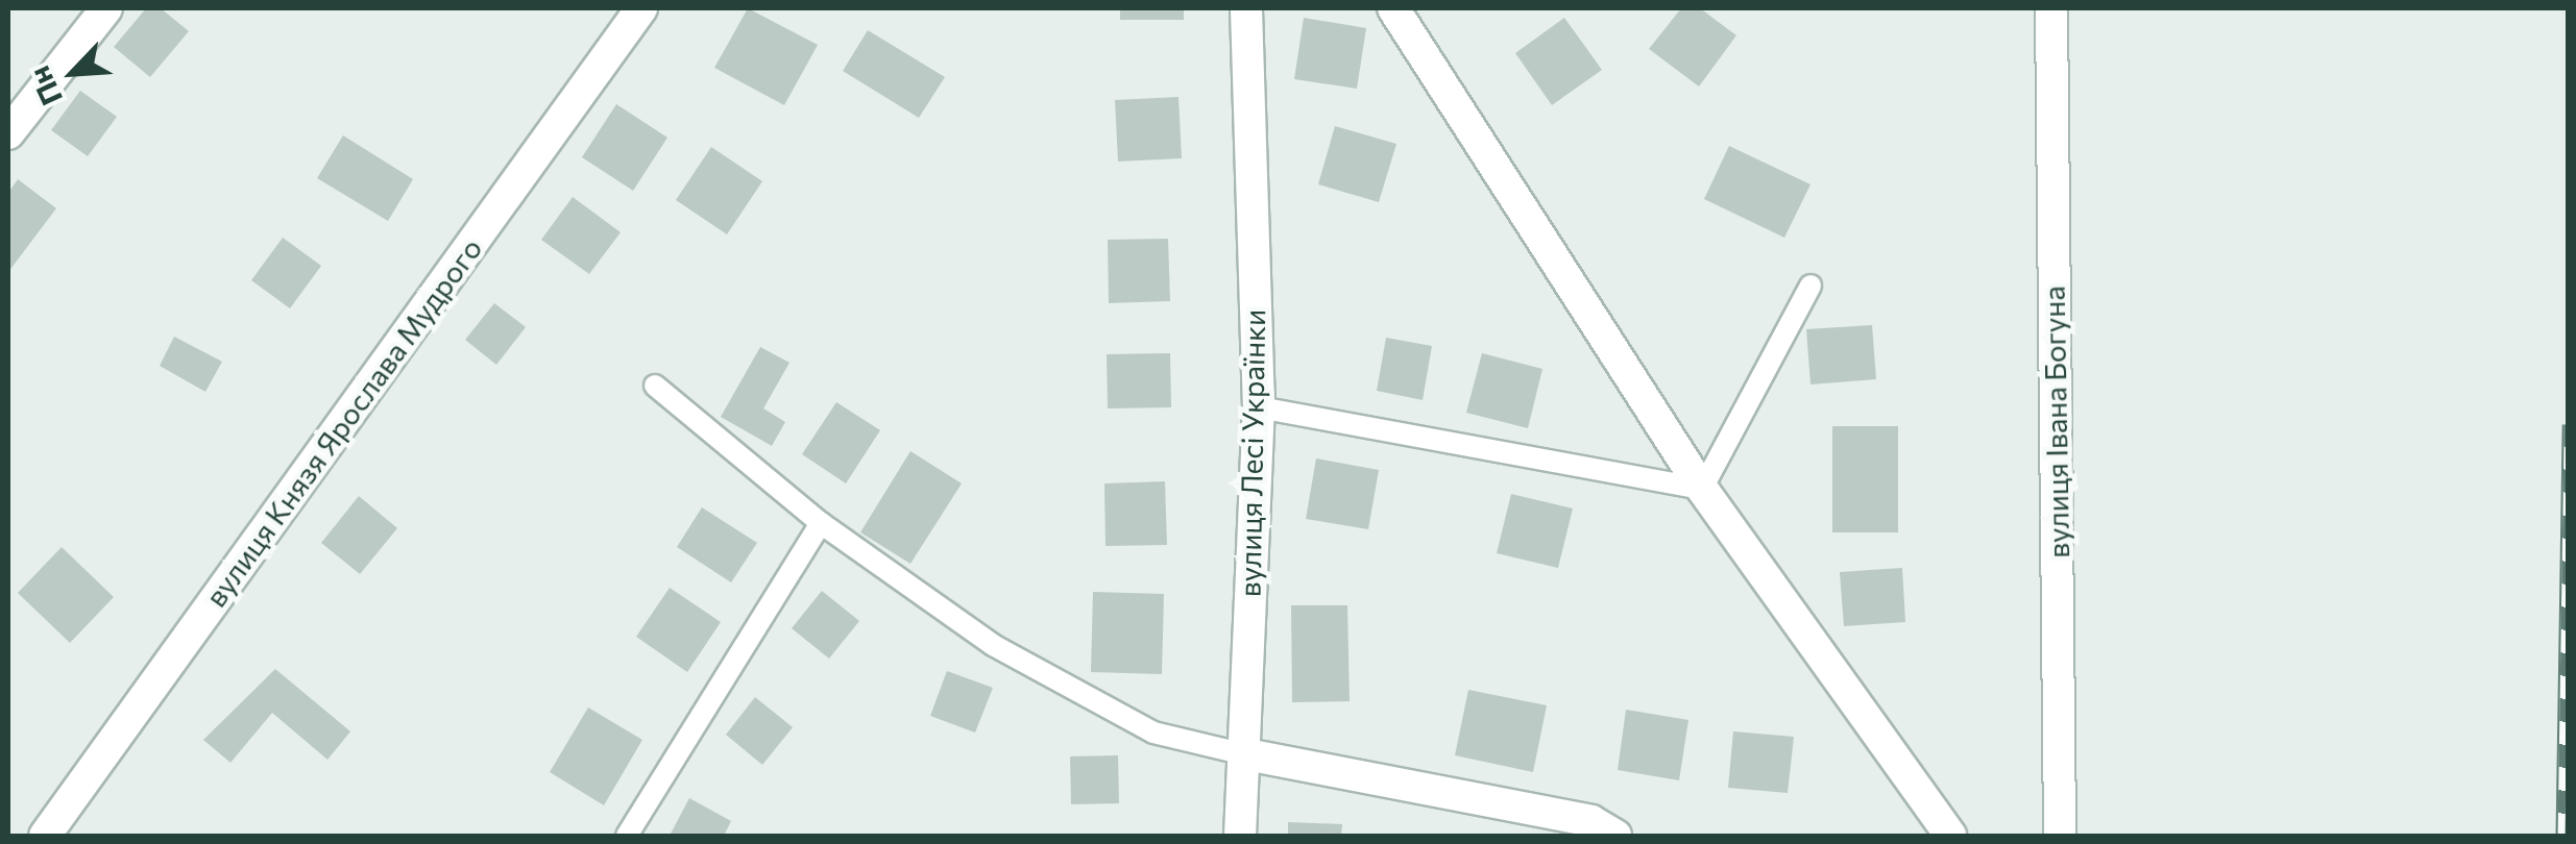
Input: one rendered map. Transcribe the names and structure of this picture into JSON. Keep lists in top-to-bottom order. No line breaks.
{"streets":{"street":["вулиця Князя Ярослава Мудрого","вулиця Івана Богуна","вулиця Лесі Українки"]},"north":"bottom left"}
